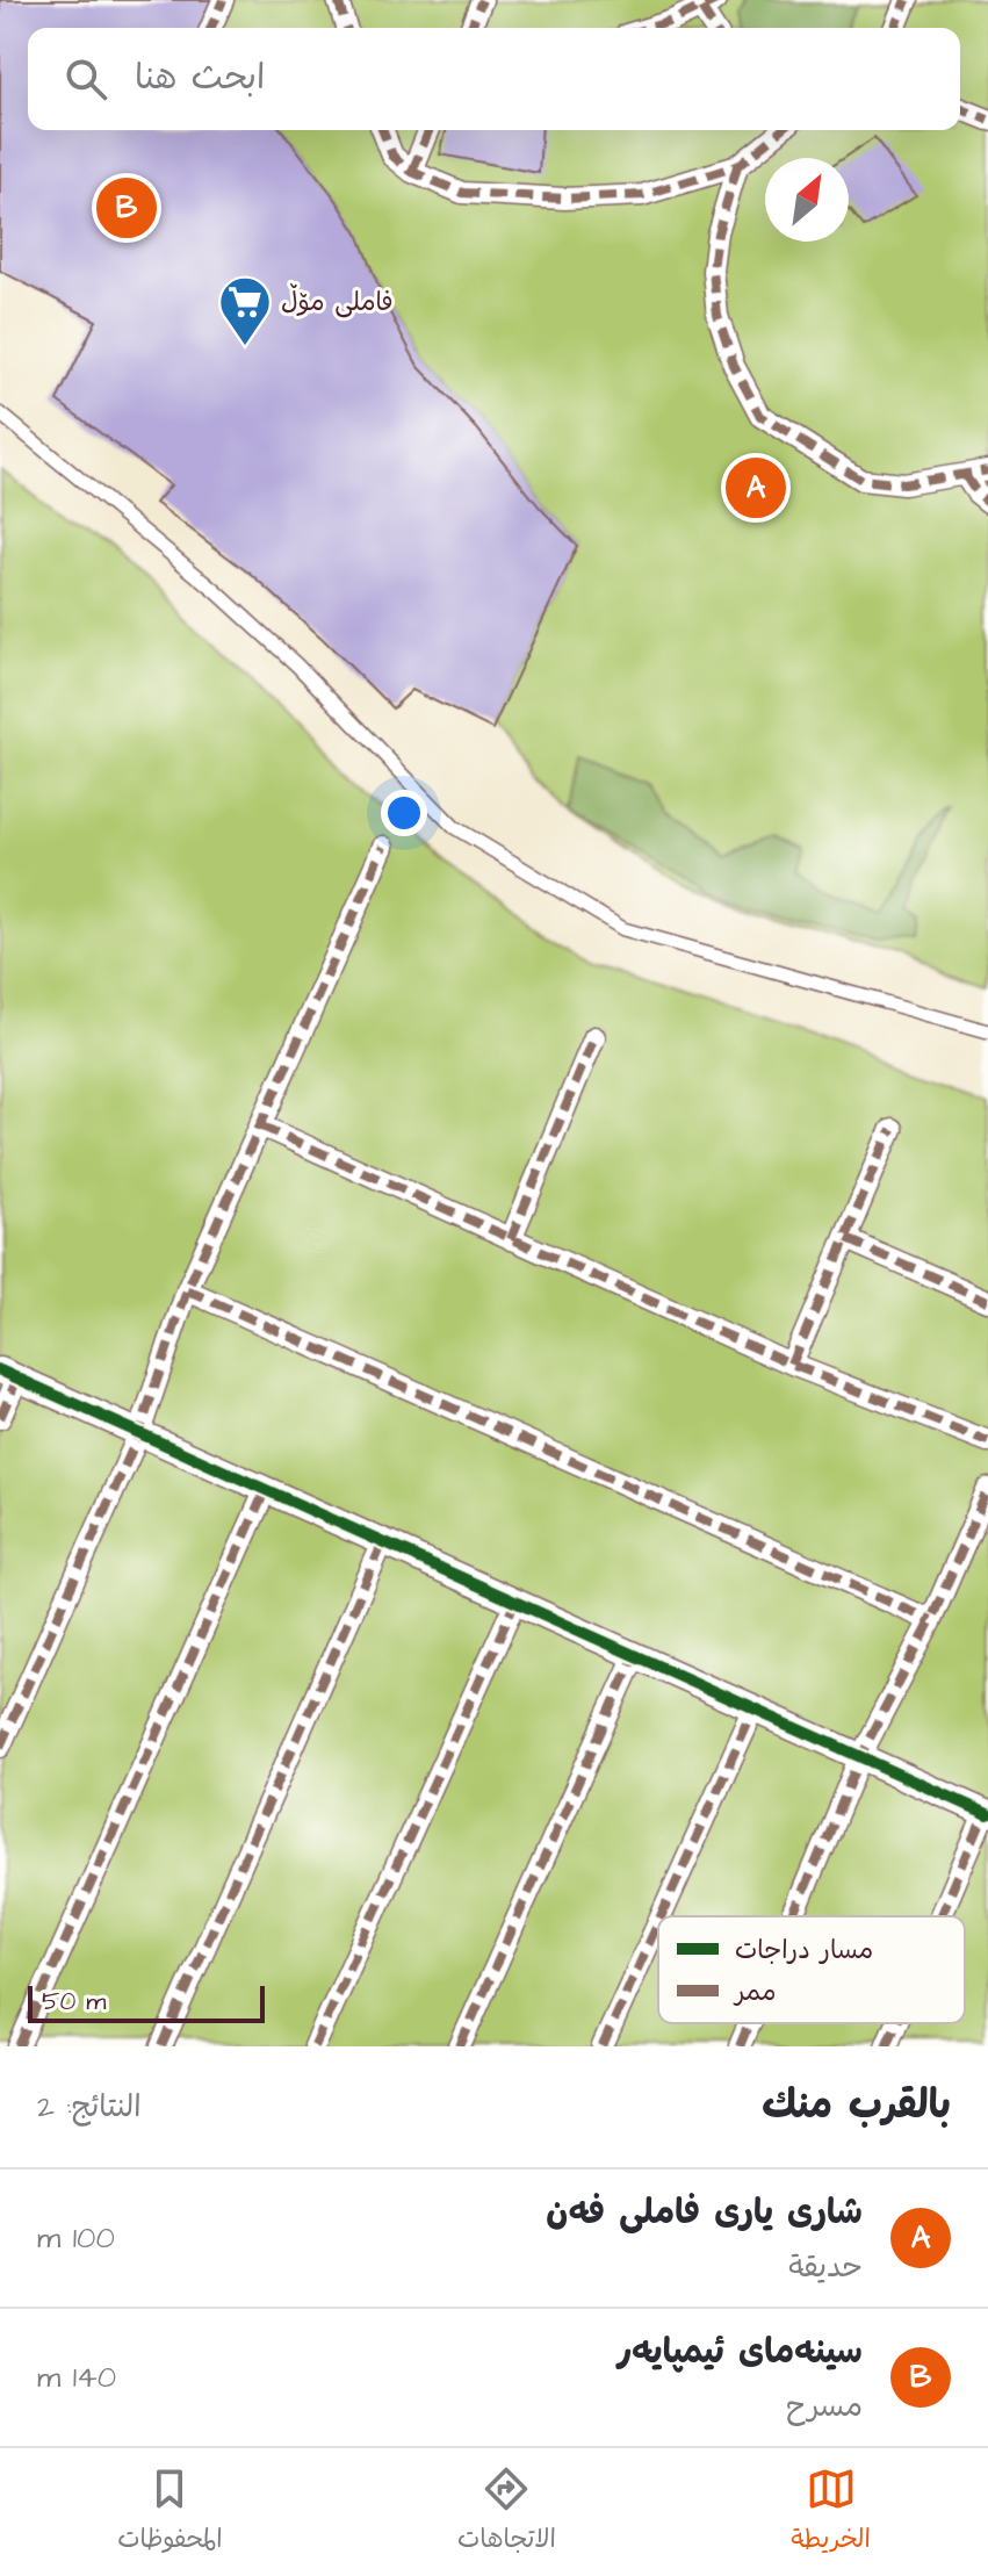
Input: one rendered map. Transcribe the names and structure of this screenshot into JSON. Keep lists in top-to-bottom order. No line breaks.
{"places":{"supermarket":["فاملی مۆڵ"]},"legend":["مسار دراجات","ممر"],"scale_bar":"50 m","north":"top right","page":{"search":"ابحث هنا","pins":["B","A"],"scale":"50 m","heading":["بالقرب منك","النتائج: 2"],"list":[{"mark":"A","name":"شاری یاری فاملی فەن","note":"حديقة","value":"100 m"},{"mark":"B","name":"سینەمای ئیمپایەر","note":"مسرح","value":"140 m"}],"nav":["الخريطة","الاتجاهات","المحفوظات"]}}
